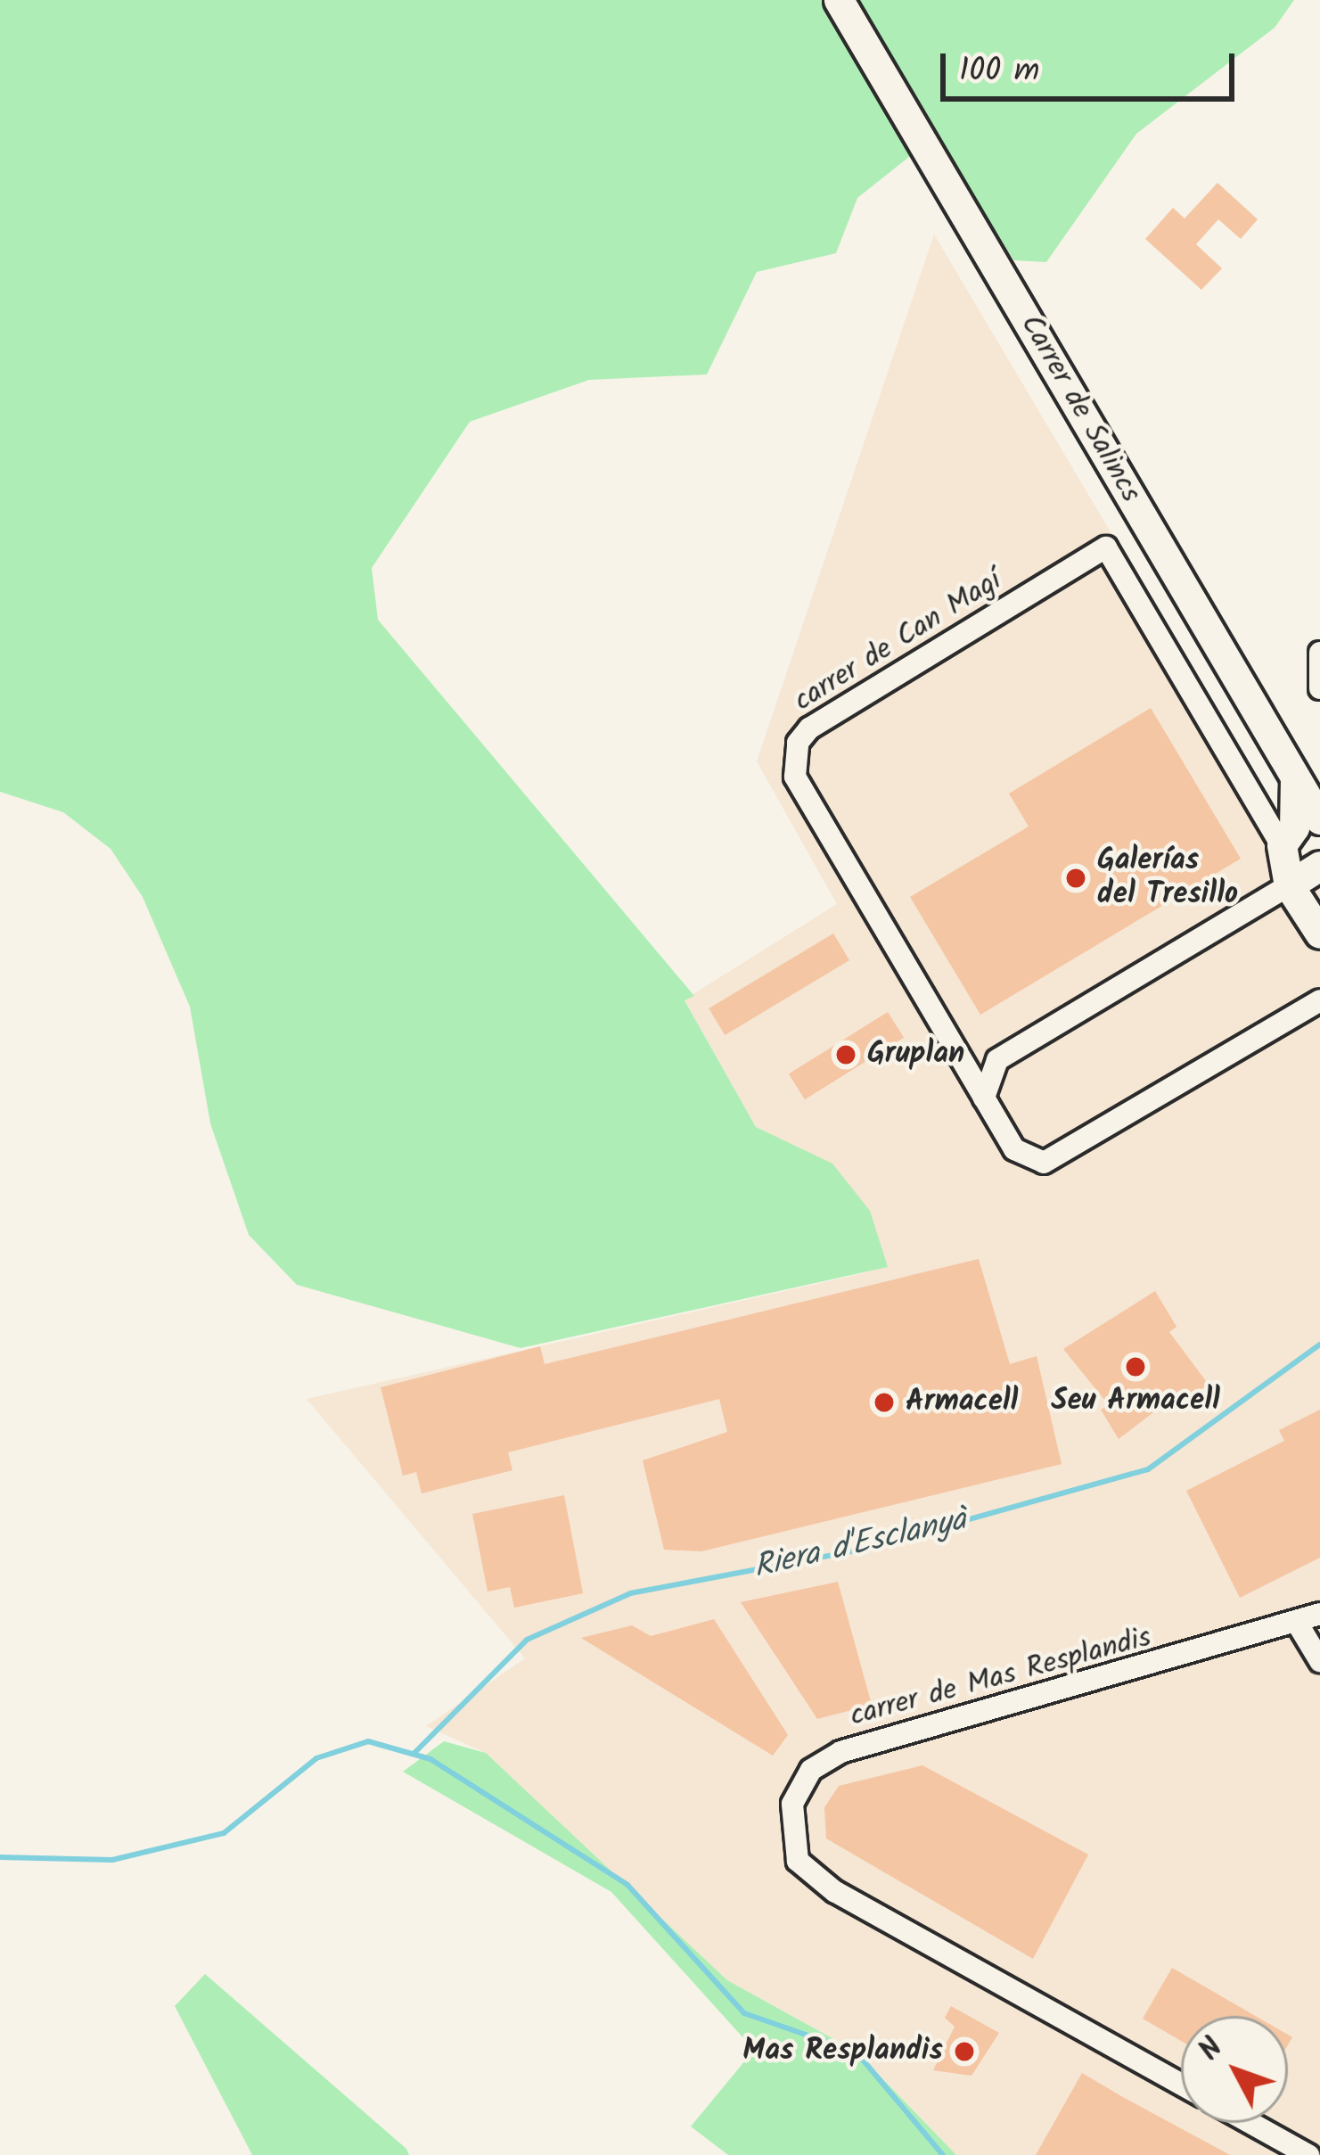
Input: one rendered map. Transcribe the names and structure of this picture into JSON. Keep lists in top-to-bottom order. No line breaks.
{"streets":{"main road":["Carrer de Salincs"],"street":["carrer de Can Magí","carrer de Mas Resplandis"]},"crossings":[["Carrer de Salincs","carrer de Can Magí"]],"water":["Riera d'Esclanyà"],"places":["Galerías del Tresillo","Gruplan","Seu Armacell","Armacell","Mas Resplandis"],"scale_bar":"100 m","north":"top left"}
